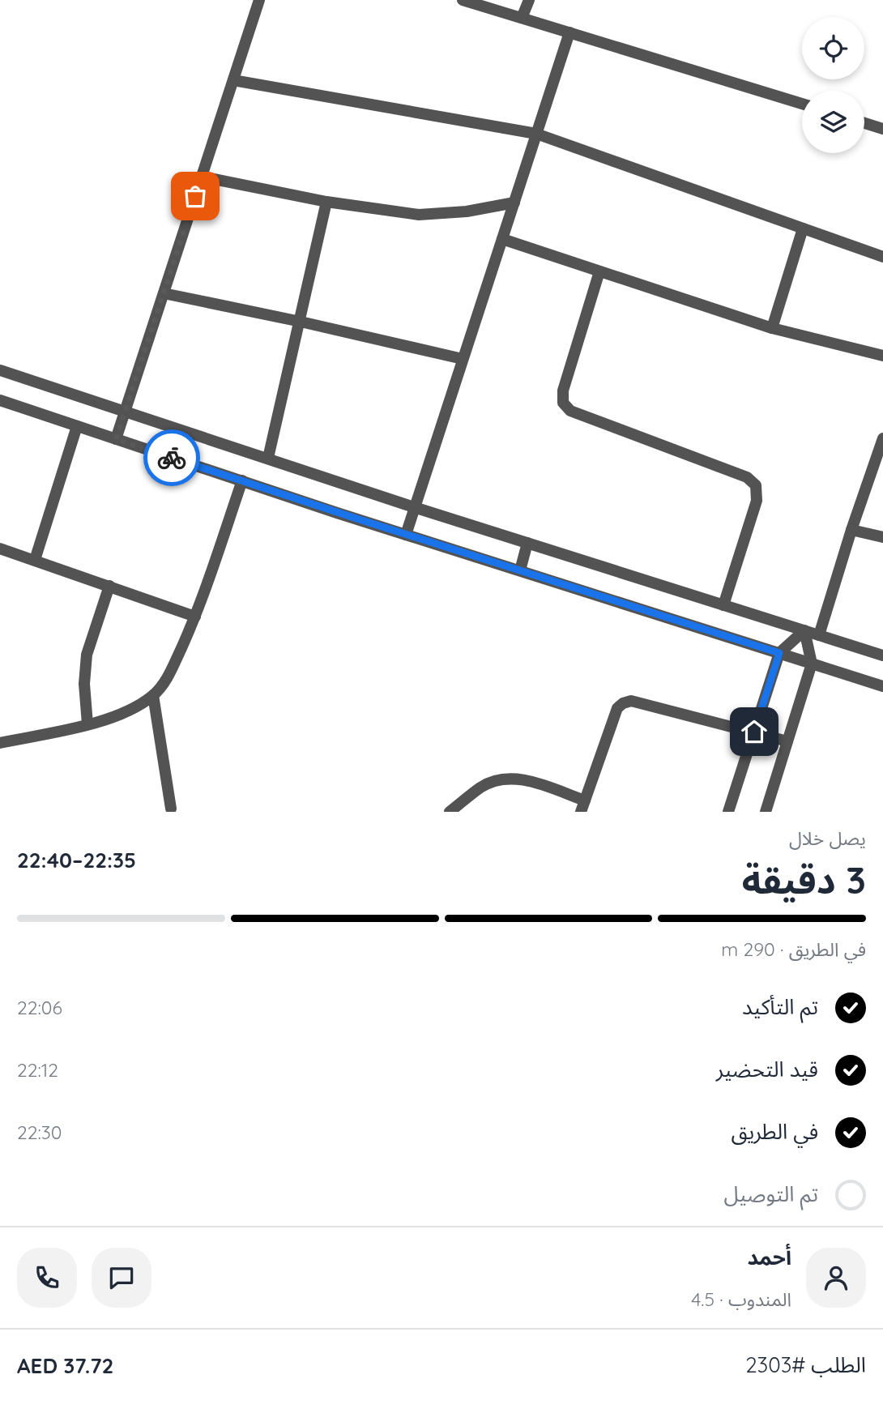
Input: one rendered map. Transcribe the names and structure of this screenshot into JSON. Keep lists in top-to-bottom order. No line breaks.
{"page":{"heading":["3 دقيقة","يصل خلال","22:35–22:40"],"panel":["أحمد","المندوب · 4.5","الطلب #2303","AED 37.72"],"bar":"في الطريق · 290 m","list":[["تم التأكيد","22:06"],["قيد التحضير","22:12"],["في الطريق","22:30"],"تم التوصيل"]}}
